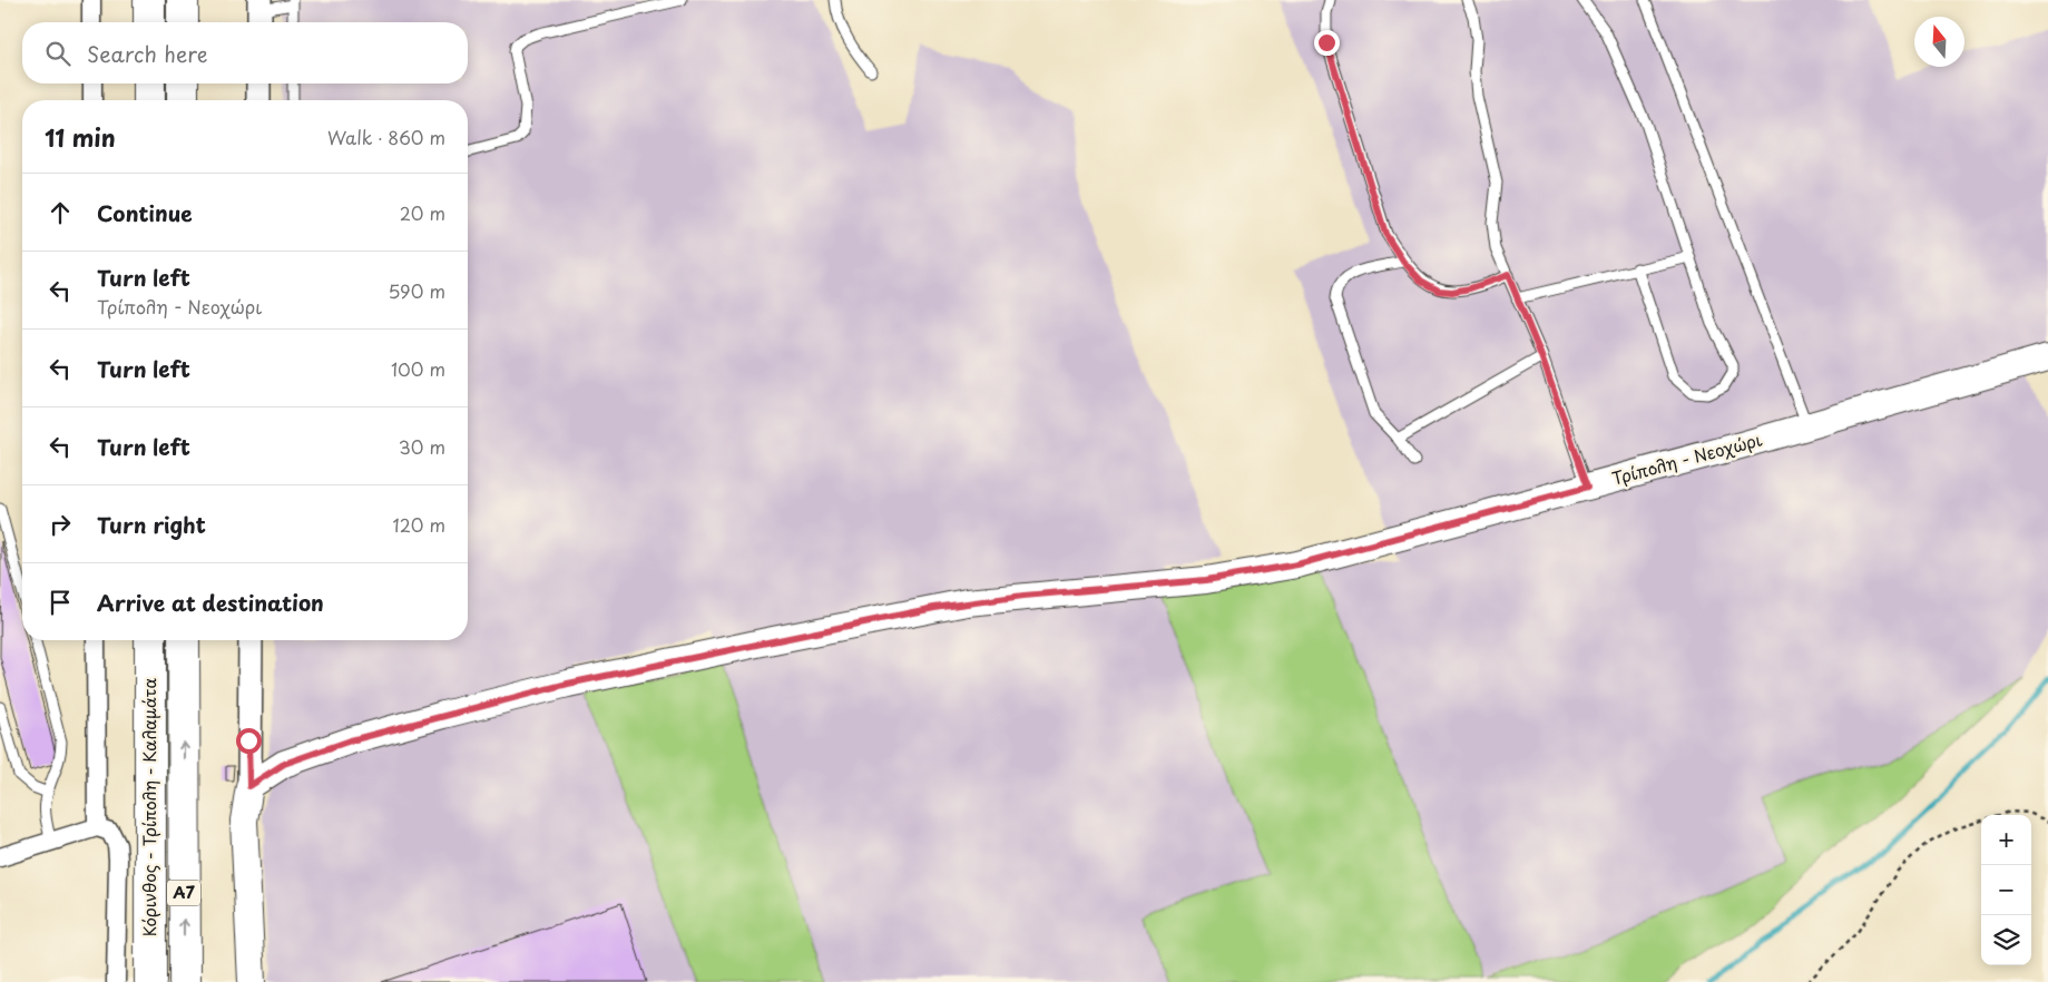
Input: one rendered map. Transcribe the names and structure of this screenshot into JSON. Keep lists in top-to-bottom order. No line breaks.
{"streets":{"highway":["Κόρινθος - Τρίπολη - Καλαμάτα","Α7"],"main road":["Τρίπολη - Νεοχώρι"]},"north":"top","page":{"search":"Search here","heading":["11 min","Walk · 860 m"],"list":[["Continue","20 m"],["Turn left","Τρίπολη - Νεοχώρι","590 m"],["Turn left","100 m"],["Turn left","30 m"],["Turn right","120 m"],"Arrive at destination"],"map_buttons":["+","−"]}}
